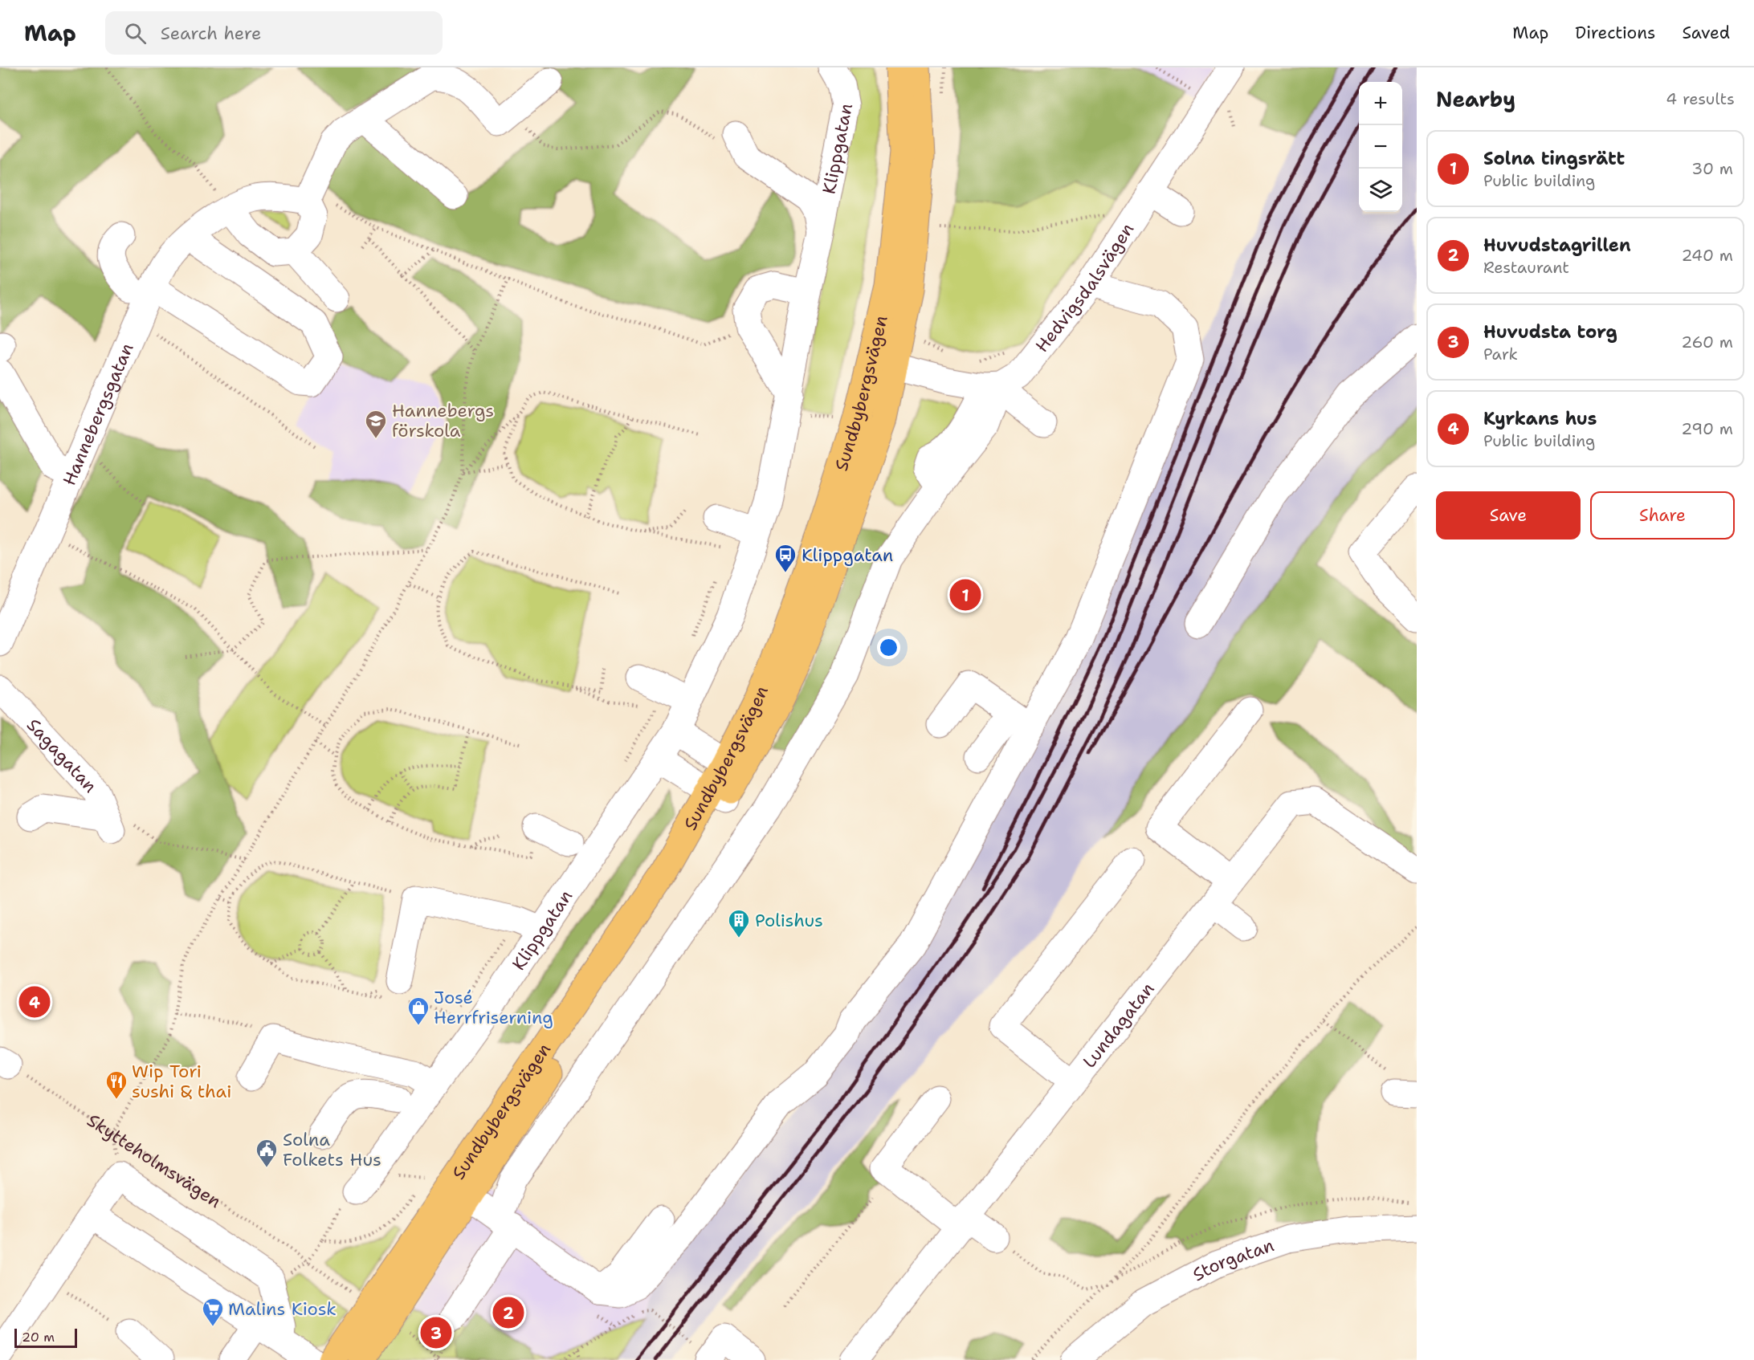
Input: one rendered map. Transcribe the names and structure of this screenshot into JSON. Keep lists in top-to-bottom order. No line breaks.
{"streets":{"main road":["Sundbybergsvägen"],"street":["Klippgatan","Hedvigsdalsvägen","Hannebergsgatan","Sagagatan","Lundagatan","Storgatan"],"path":["Skytteholmsvägen"]},"places":{"school or university":["Hannebergs förskola"],"bus stop":["Klippgatan"],"building":["Polishus"],"shop":["José Herrfriserning"],"restaurant":["Wip Tori sushi & thai"],"public building":["Solna Folkets Hus"],"supermarket":["Malins Kiosk"]},"scale_bar":"20 m","page":{"header":"Map","search":"Search here","nav":["Map","Directions","Saved"],"heading":["Nearby","4 results"],"map_buttons":["+","−"],"list":[{"mark":"1","name":"Solna tingsrätt","note":"Public building","value":"30 m"},{"mark":"2","name":"Huvudstagrillen","note":"Restaurant","value":"240 m"},{"mark":"3","name":"Huvudsta torg","note":"Park","value":"260 m"},{"mark":"4","name":"Kyrkans hus","note":"Public building","value":"290 m"}],"buttons":["Save","Share"],"pins":["1","4","2","3"],"scale":"20 m"}}
